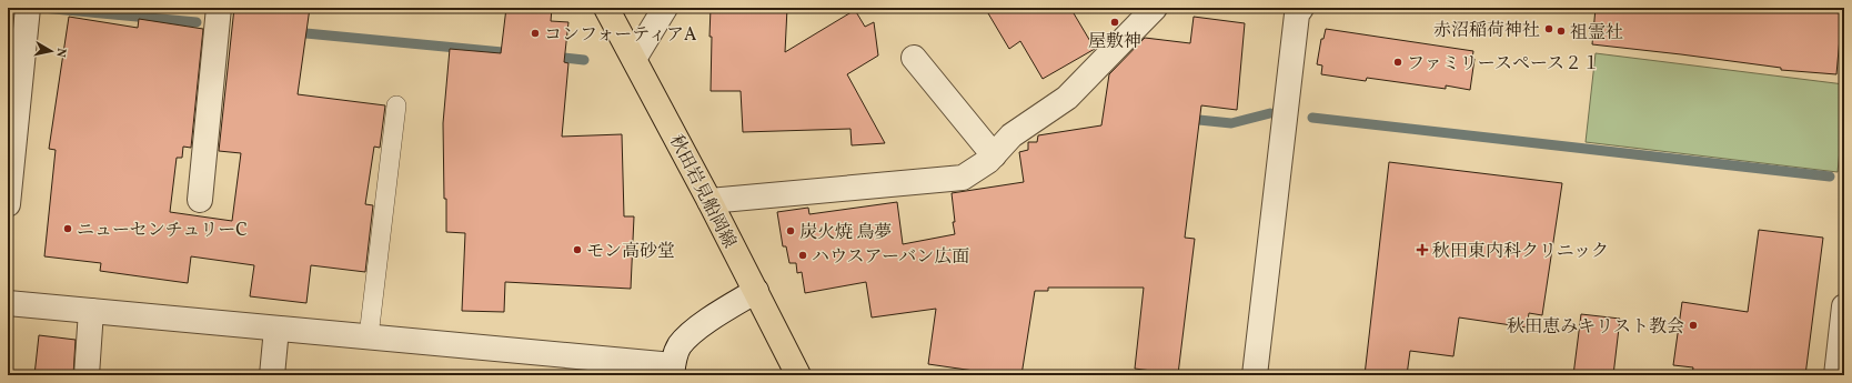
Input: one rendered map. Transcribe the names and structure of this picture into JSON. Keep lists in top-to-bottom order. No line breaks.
{"streets":{"main road":["秋田岩見船岡線"]},"places":{"other":["屋敷神","赤沼稲荷神社","祖霊社","コンフォーティアA","ファミリースペース２１","ニューセンチュリーC","炭火焼 鳥夢","モン高砂堂","ハウスアーバン広面","秋田恵みキリスト教会"],"health":["秋田東内科クリニック"]},"north":"right"}
